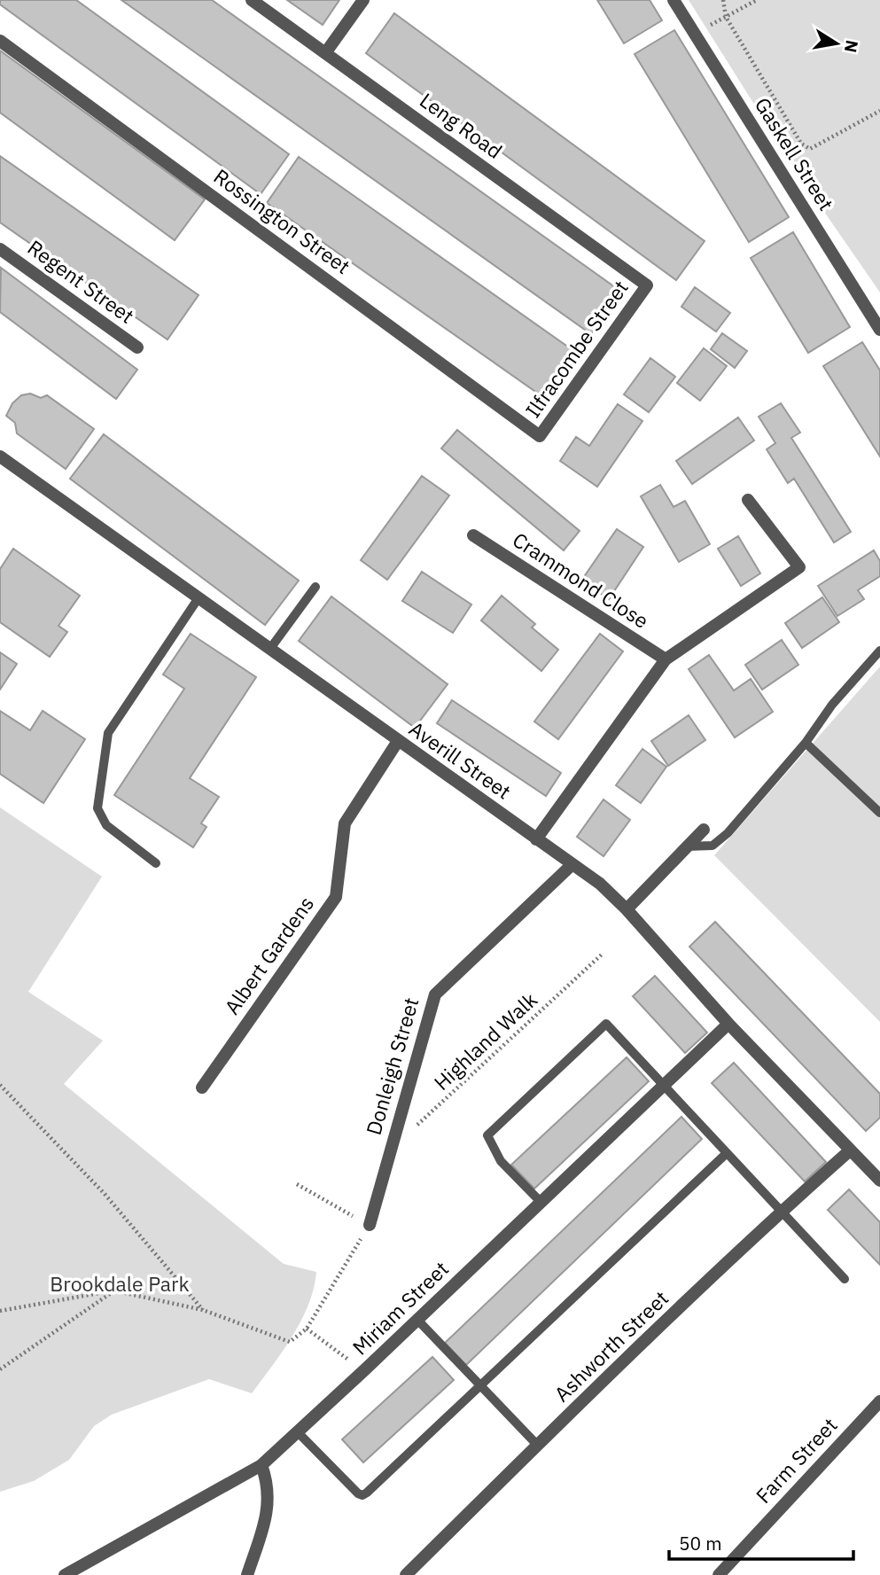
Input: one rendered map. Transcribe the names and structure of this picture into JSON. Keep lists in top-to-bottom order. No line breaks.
{"streets":{"street":["Leng Road","Gaskell Street","Rossington Street","Regent Street","Ilfracombe Street","Crammond Close","Averill Street","Albert Gardens","Donleigh Street","Miriam Street","Ashworth Street","Farm Street"],"path":["Highland Walk"]},"crossings":[["Leng Road","Ilfracombe Street"],["Rossington Street","Ilfracombe Street"],["Averill Street","Albert Gardens"],["Averill Street","Donleigh Street"],["Averill Street","Miriam Street"],["Averill Street","Ashworth Street"]],"parks":["Brookdale Park"],"scale_bar":"50 m","north":"right"}
